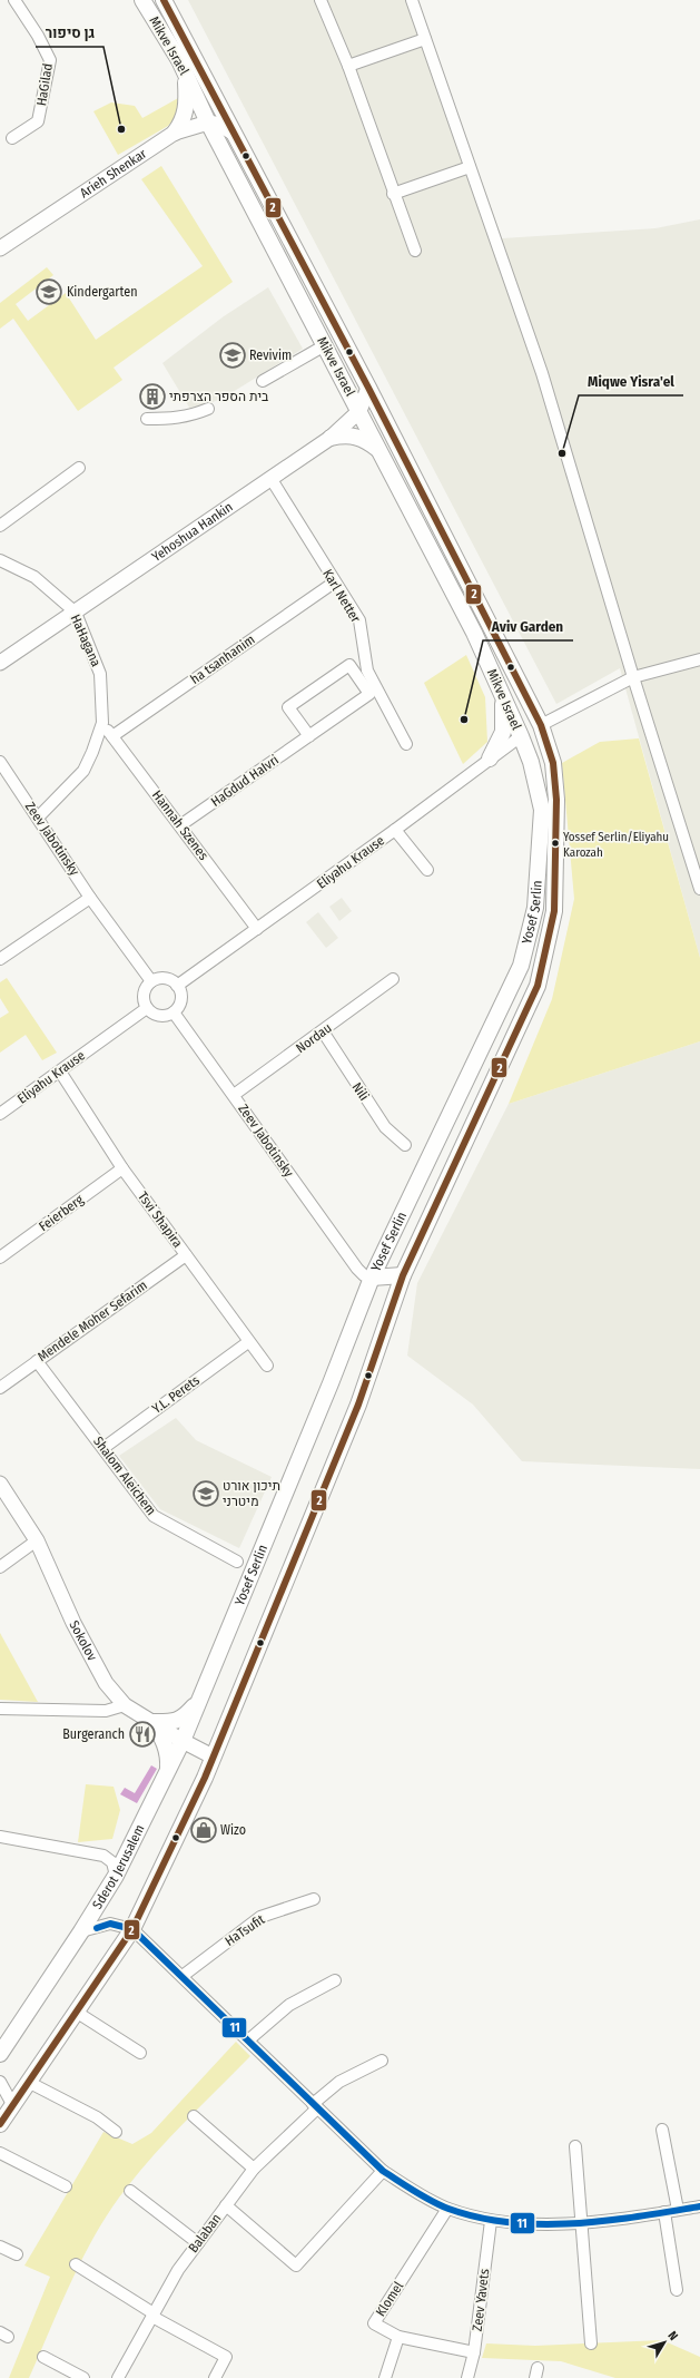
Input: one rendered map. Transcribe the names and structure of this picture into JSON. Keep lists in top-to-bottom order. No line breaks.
{"streets":{"main road":["Mikve Israel","Yosef Serlin","Sderot Jerusalem"],"street":["HaGilad","Arieh Shenkar","Yehoshua Hankin","Karl Netter","HaHagana","ha tsanhanim","HaGdud HaIvri","Hannah Szenes","Zeev Jabotinsky","Eliyahu Krause","Nordau","Nili","Feierberg","Tsvi Shapira","Mendele Moher Sefarim","Y.L. Perets","Shalom Aleichem","Sokolov","HaTsufit","Balaban","Klomel","Zeev Yavets"]},"crossings":[["Mikve Israel","Arieh Shenkar"],["Mikve Israel","Yehoshua Hankin"],["Mikve Israel","Eliyahu Krause"],["Mikve Israel","Yosef Serlin"],["Yehoshua Hankin","Karl Netter"],["Yehoshua Hankin","HaHagana"],["Karl Netter","ha tsanhanim"],["HaHagana","Hannah Szenes"],["HaHagana","Zeev Jabotinsky"],["ha tsanhanim","Hannah Szenes"],["HaGdud HaIvri","Hannah Szenes"],["Hannah Szenes","Eliyahu Krause"],["Zeev Jabotinsky","Eliyahu Krause"],["Zeev Jabotinsky","Yosef Serlin"],["Zeev Jabotinsky","Nordau"],["Eliyahu Krause","Yosef Serlin"],["Eliyahu Krause","Tsvi Shapira"],["Yosef Serlin","Sokolov"],["Yosef Serlin","Sderot Jerusalem"],["Nordau","Nili"],["Feierberg","Tsvi Shapira"],["Tsvi Shapira","Mendele Moher Sefarim"],["Tsvi Shapira","Y.L. Perets"],["Mendele Moher Sefarim","Shalom Aleichem"],["Y.L. Perets","Shalom Aleichem"],["Sokolov","Sderot Jerusalem"],["Klomel","Zeev Yavets"]],"places":{"other":["גן סיפור","Miqwe Yisra'el","Aviv Garden","Yossef Serlin/Eliyahu Karozah"],"school or university":["Kindergarten","Revivim","תיכון אורט מיטרני"],"building":["בית הספר הצרפתי"],"restaurant":["Burgeranch"],"shop":["Wizo"]},"lines":["transit line 2","transit line 11"],"north":"top right"}
